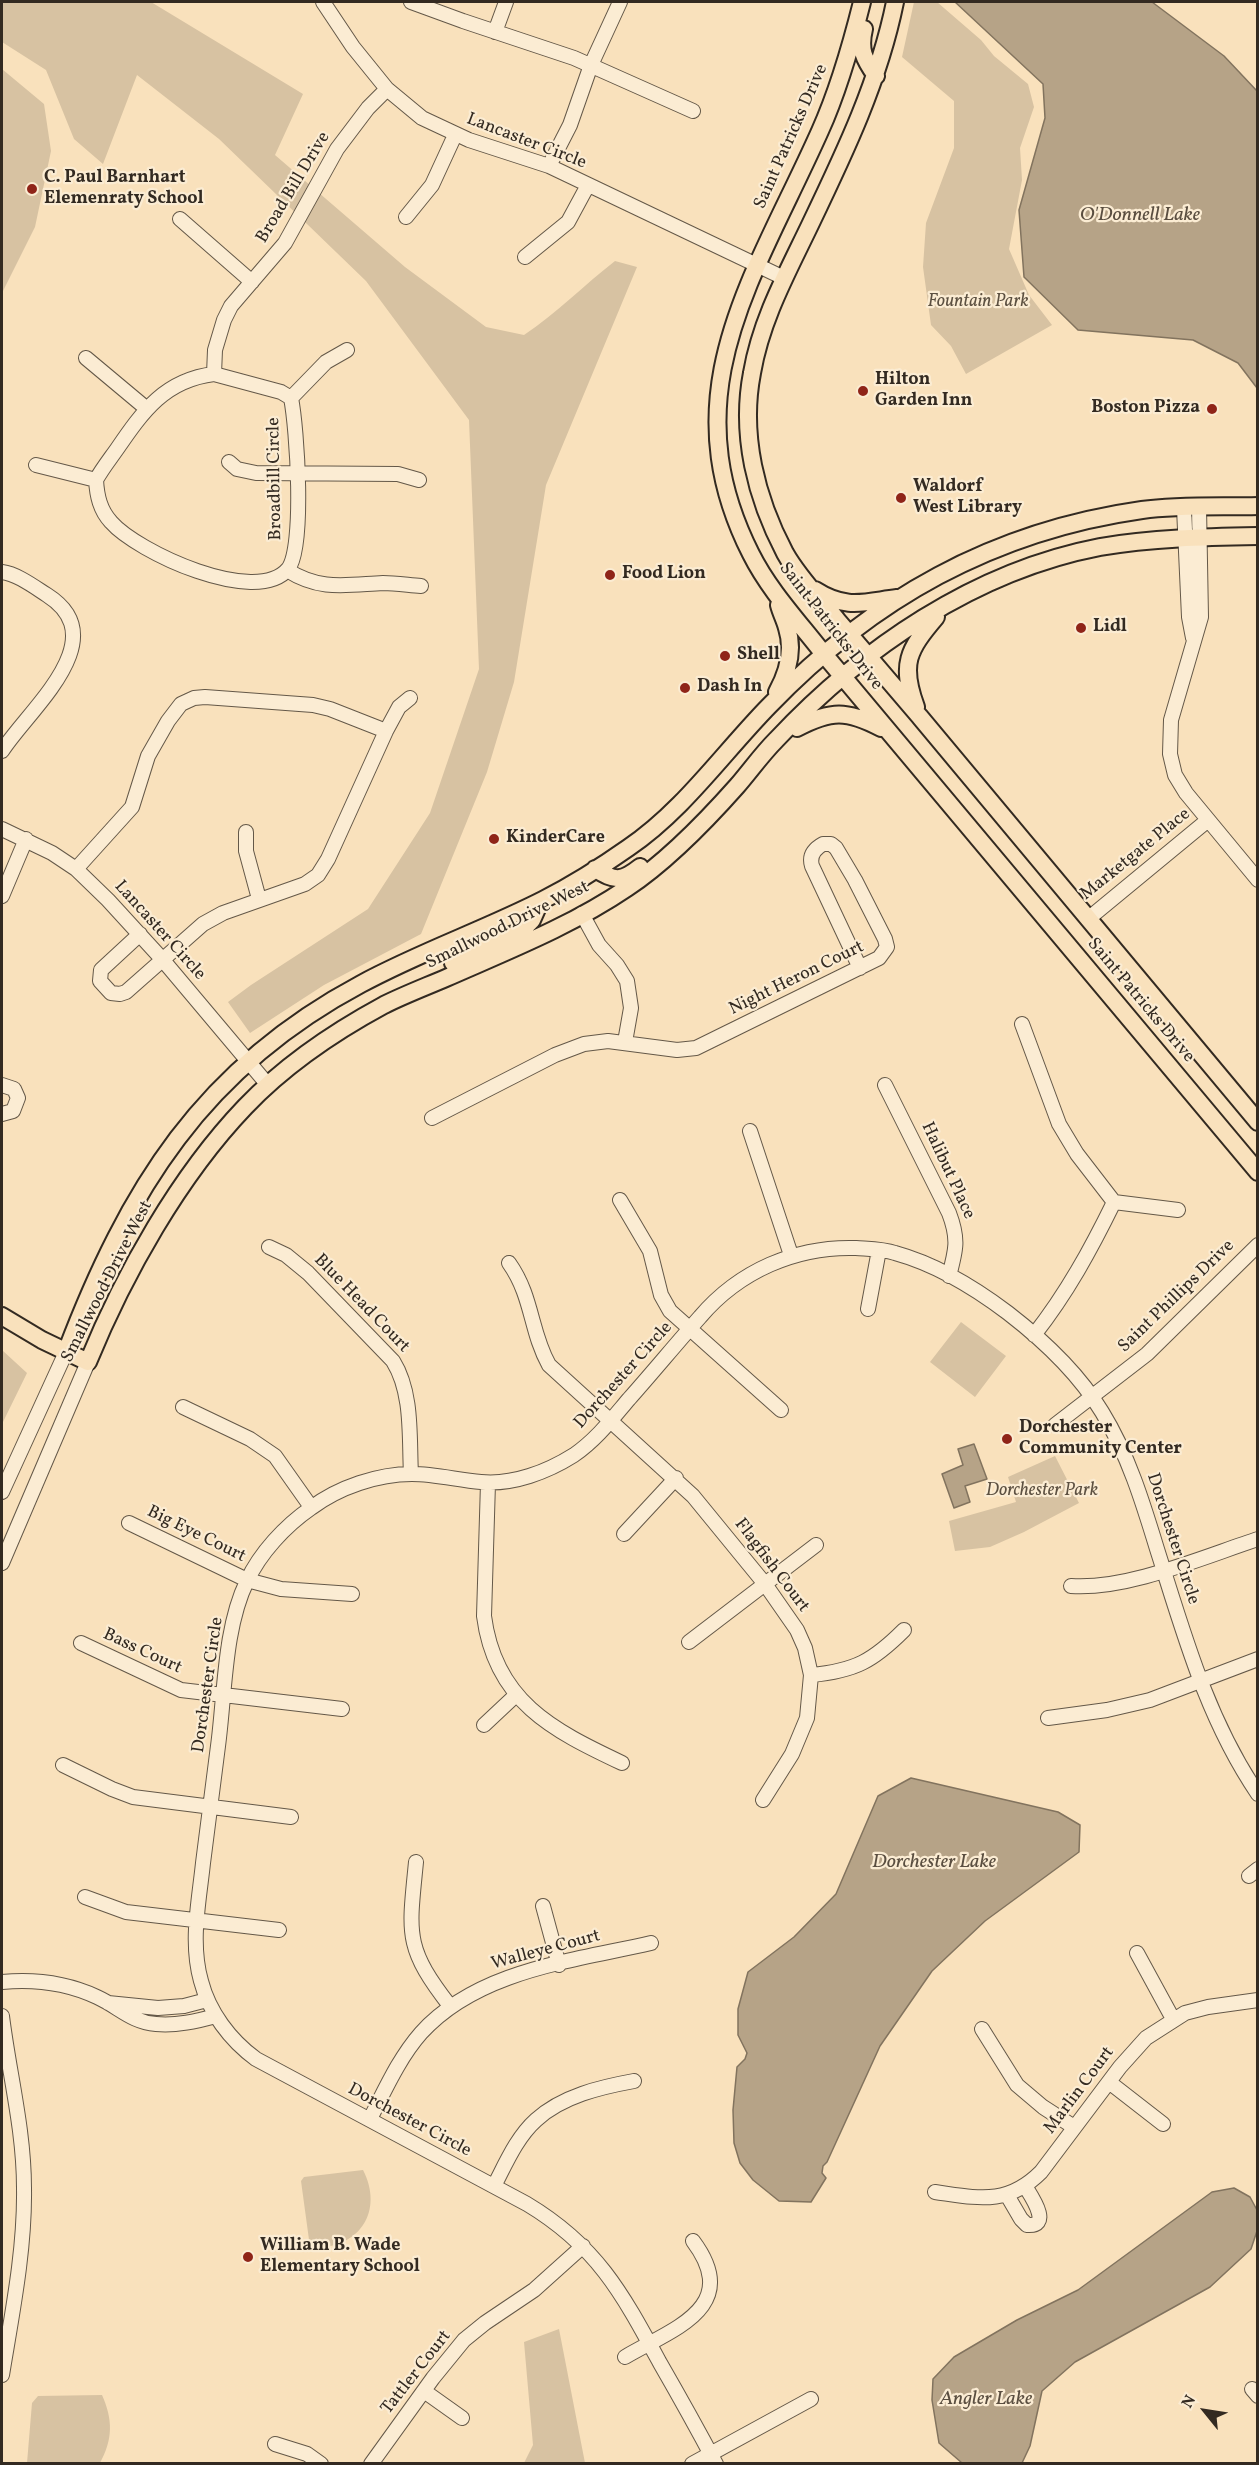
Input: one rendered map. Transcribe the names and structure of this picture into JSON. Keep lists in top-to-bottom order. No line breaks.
{"streets":{"main road":["Saint Patricks Drive","Smallwood Drive West"],"street":["Lancaster Circle","Broad Bill Drive","Broadbill Circle","Marketgate Place","Night Heron Court","Halibut Place","Saint Phillips Drive","Blue Head Court","Dorchester Circle","Big Eye Court","Flagfish Court","Bass Court","Walleye Court","Marlin Court","Tattler Court"]},"crossings":[["Saint Patricks Drive","Lancaster Circle"],["Saint Patricks Drive","Marketgate Place"],["Saint Patricks Drive","Smallwood Drive West"],["Lancaster Circle","Broad Bill Drive"],["Lancaster Circle","Smallwood Drive West"],["Broad Bill Drive","Broadbill Circle"],["Halibut Place","Dorchester Circle"],["Saint Phillips Drive","Dorchester Circle"],["Blue Head Court","Dorchester Circle"],["Dorchester Circle","Big Eye Court"],["Dorchester Circle","Flagfish Court"],["Dorchester Circle","Bass Court"],["Dorchester Circle","Walleye Court"],["Dorchester Circle","Tattler Court"]],"water":["O'Donnell Lake","Dorchester Lake","Angler Lake"],"parks":["Fountain Park","Dorchester Park"],"places":["C. Paul Barnhart Elemenraty School","Hilton Garden Inn","Boston Pizza","Waldorf West Library","Food Lion","Lidl","Shell","Dash In","KinderCare","Dorchester Community Center","William B. Wade Elementary School"],"north":"top left"}
